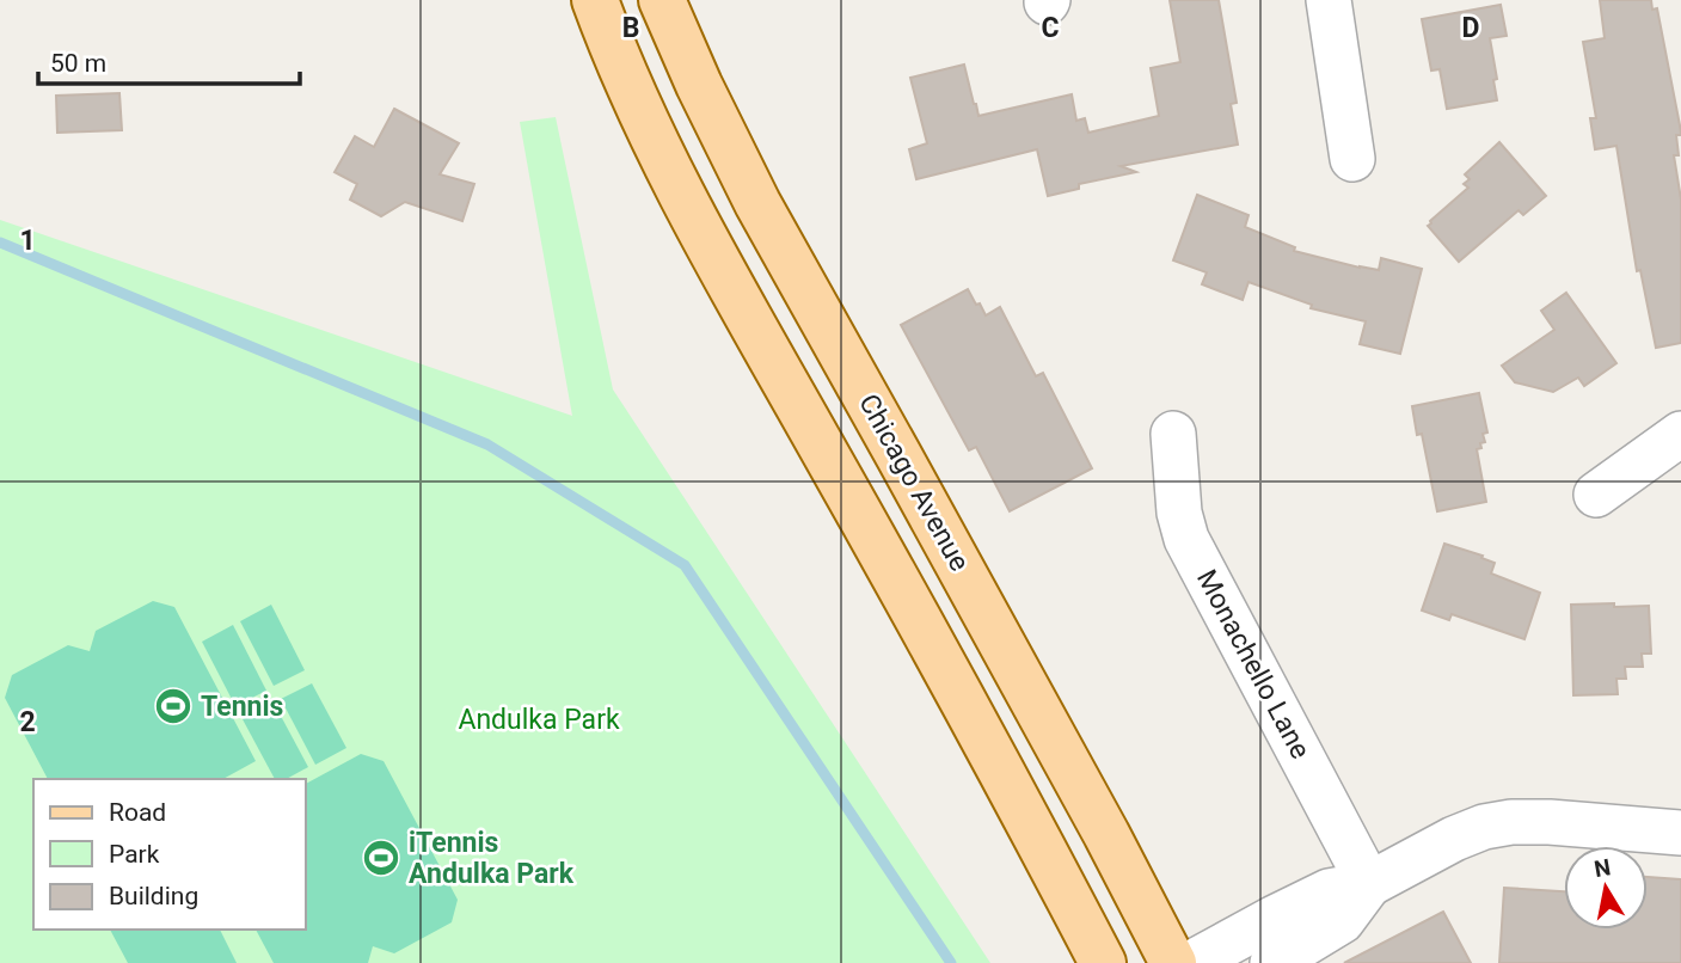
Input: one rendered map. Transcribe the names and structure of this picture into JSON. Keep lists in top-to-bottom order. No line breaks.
{"streets":{"main road":["Chicago Avenue"],"street":["Monachello Lane"]},"parks":["Andulka Park"],"places":{"sports":["Tennis","iTennis Andulka Park"]},"legend":["Road","Park","Building"],"scale_bar":"50 m","north":"top","grid":{"columns":["B","C","D"],"rows":["1","2"]}}
